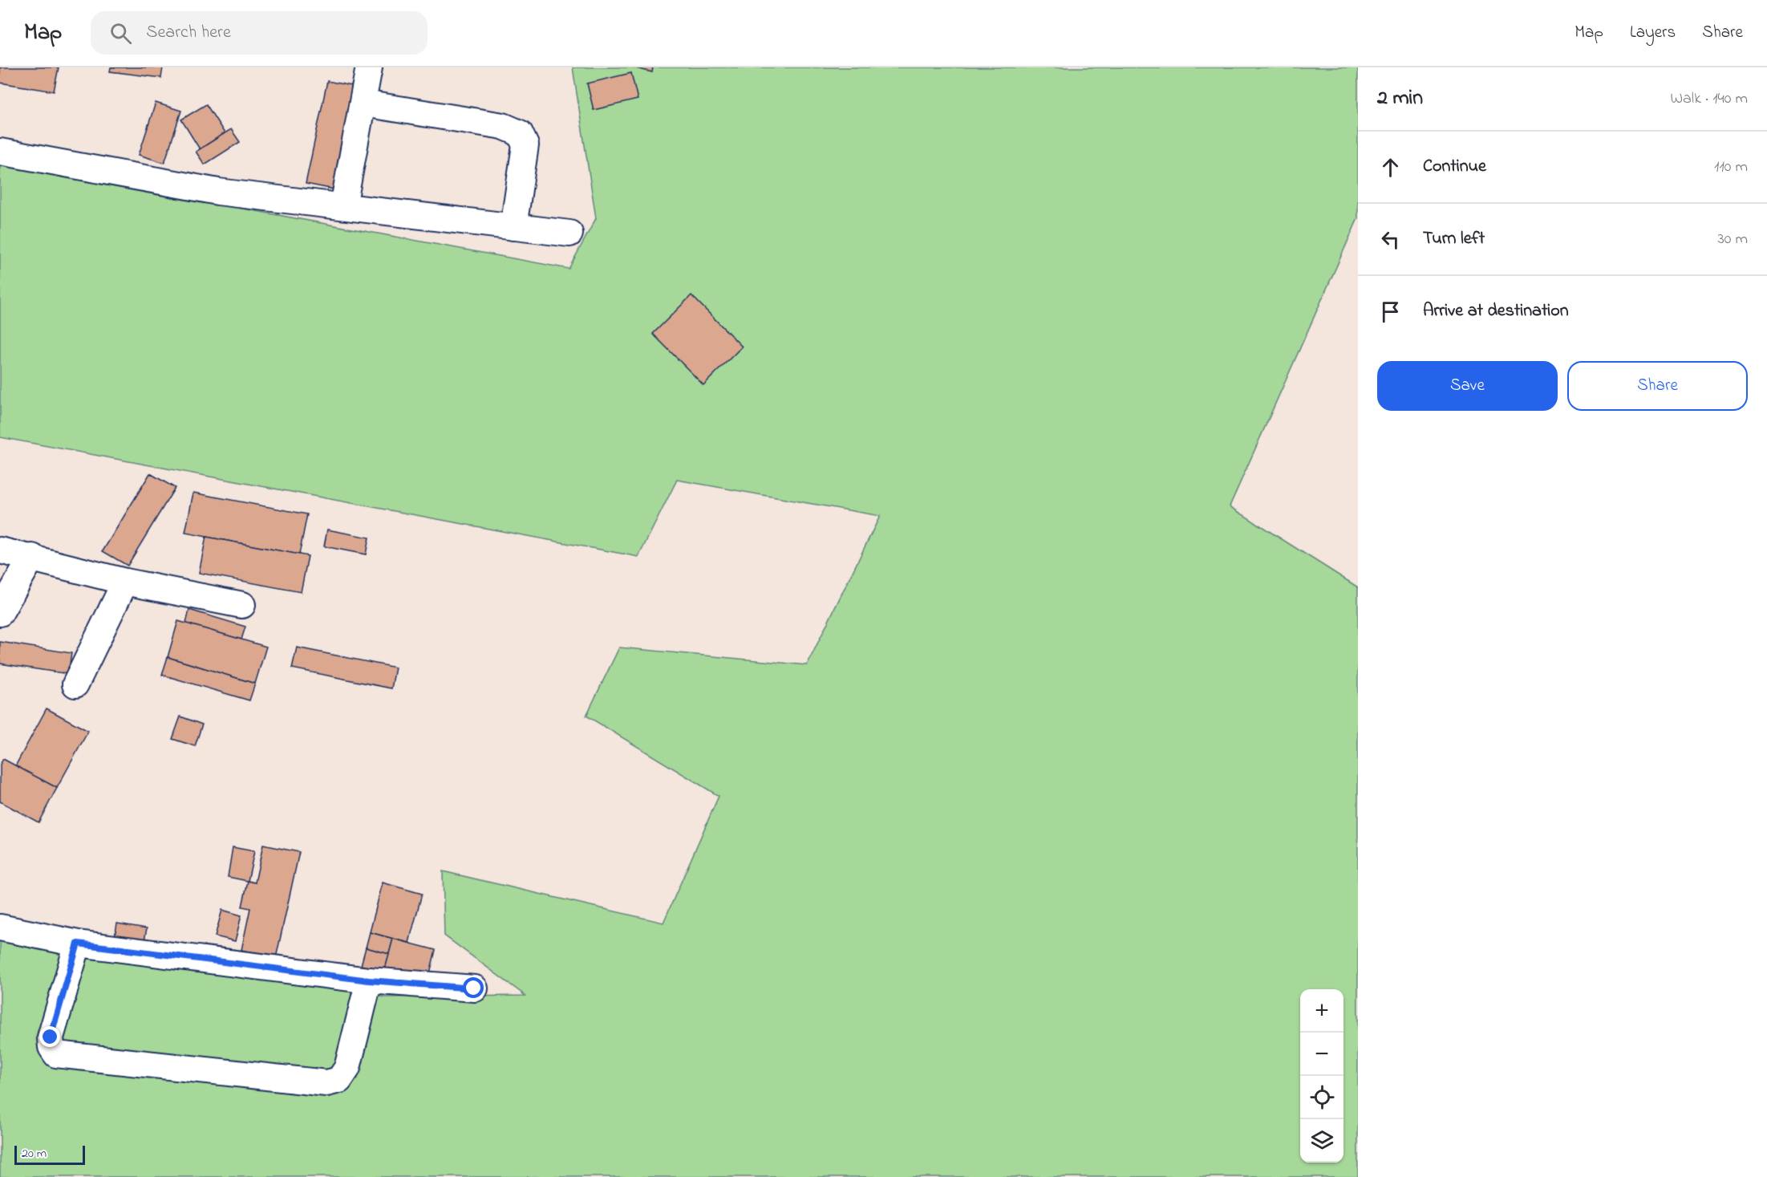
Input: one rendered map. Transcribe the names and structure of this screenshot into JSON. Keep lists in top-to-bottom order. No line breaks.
{"scale_bar":"20 m","page":{"header":"Map","search":"Search here","nav":["Map","Layers","Share"],"heading":["2 min","Walk · 140 m"],"list":[["Continue","110 m"],["Turn left","30 m"],"Arrive at destination"],"buttons":["Save","Share"],"map_buttons":["+","−"],"scale":"20 m"}}
